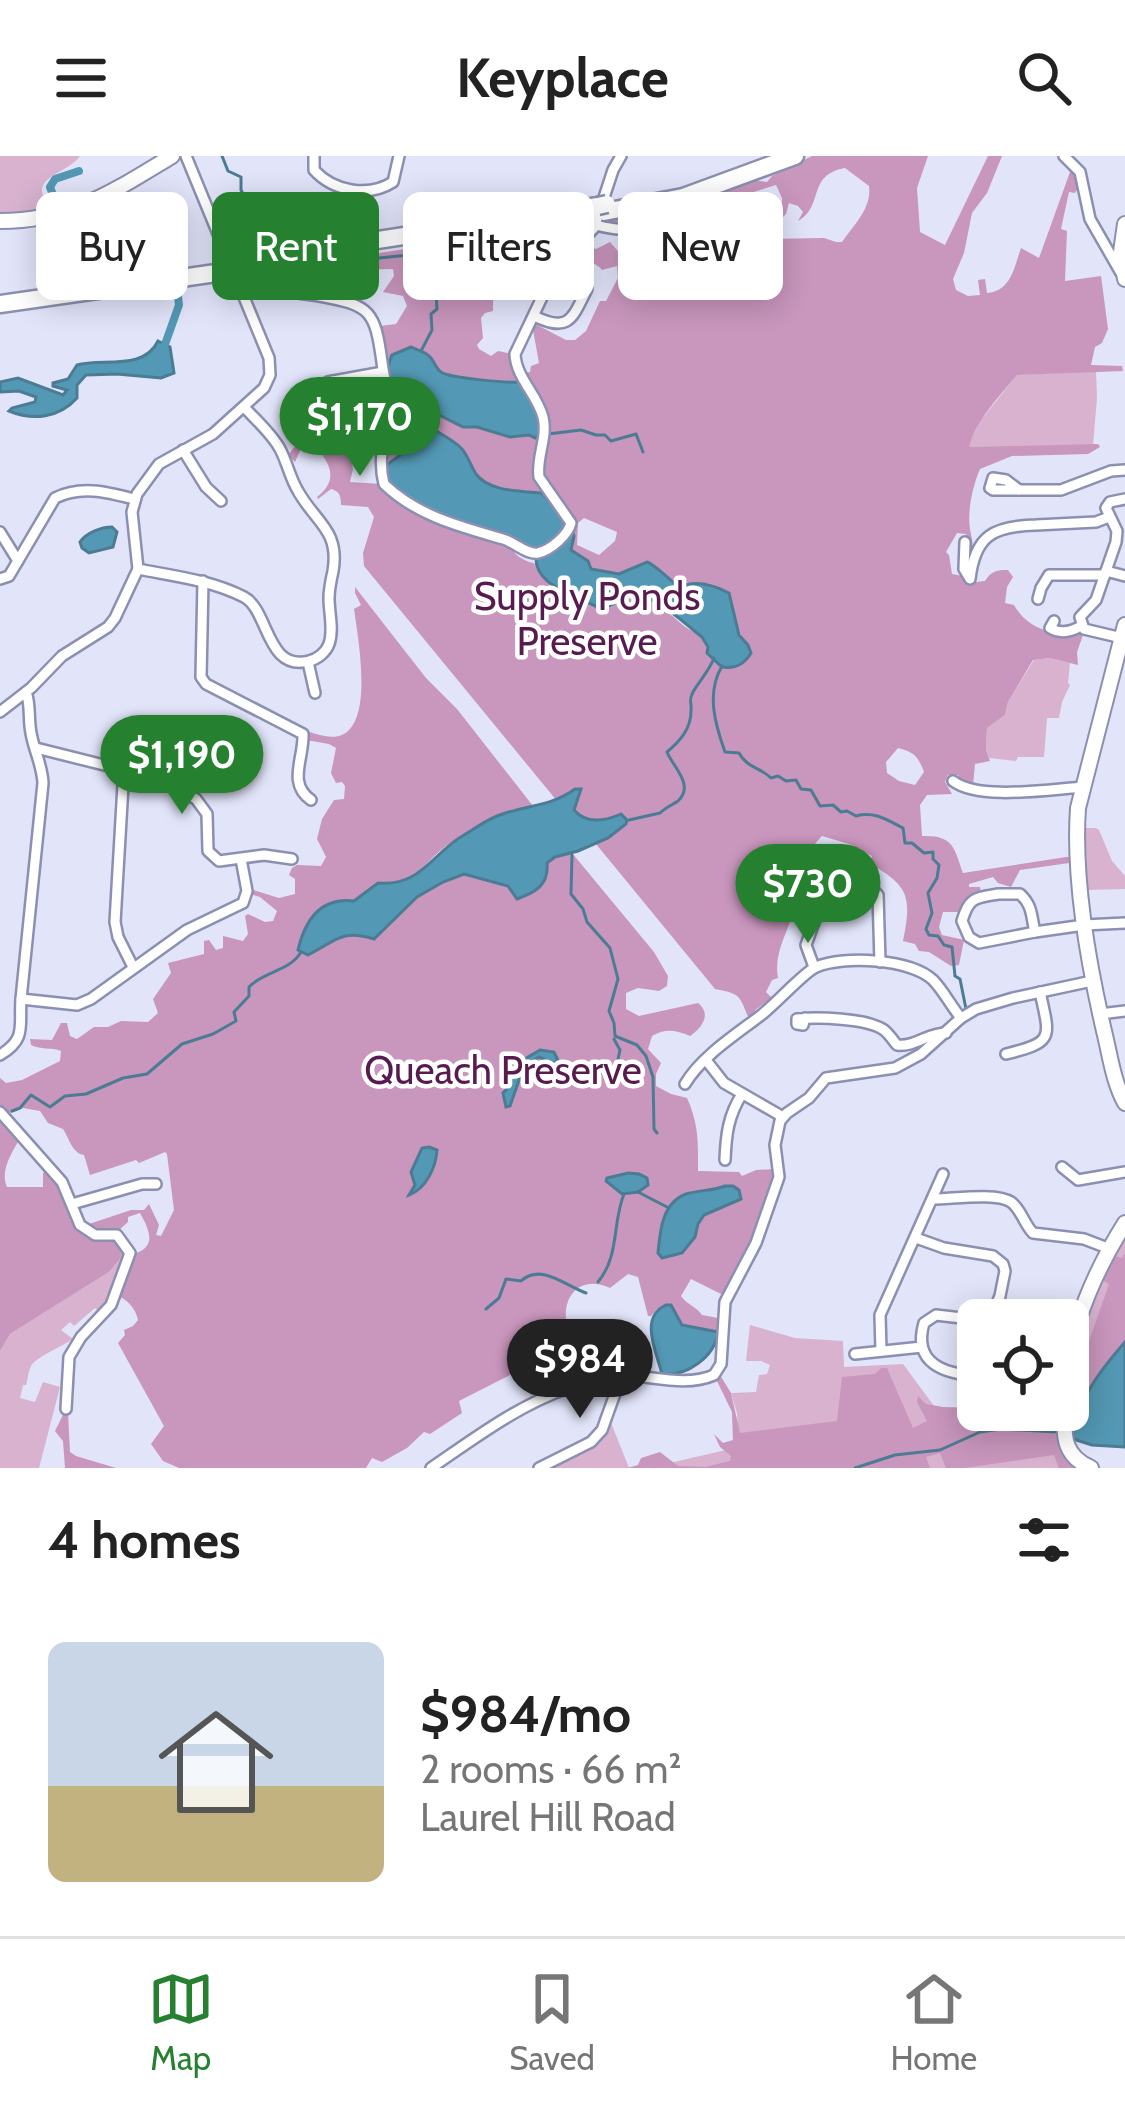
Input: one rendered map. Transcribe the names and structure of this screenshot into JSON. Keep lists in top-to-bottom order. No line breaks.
{"parks":["Supply Ponds Preserve","Queach Preserve"],"page":{"header":"Keyplace","chip":["Buy","Rent","Filters","New"],"price":["$1,170","$1,190","$730","$984"],"heading":"4 homes","list":[{"name":"$984/mo","note":"2 rooms · 66 m² · Laurel Hill Road"}],"tabs":["Map","Saved","Home"]}}
